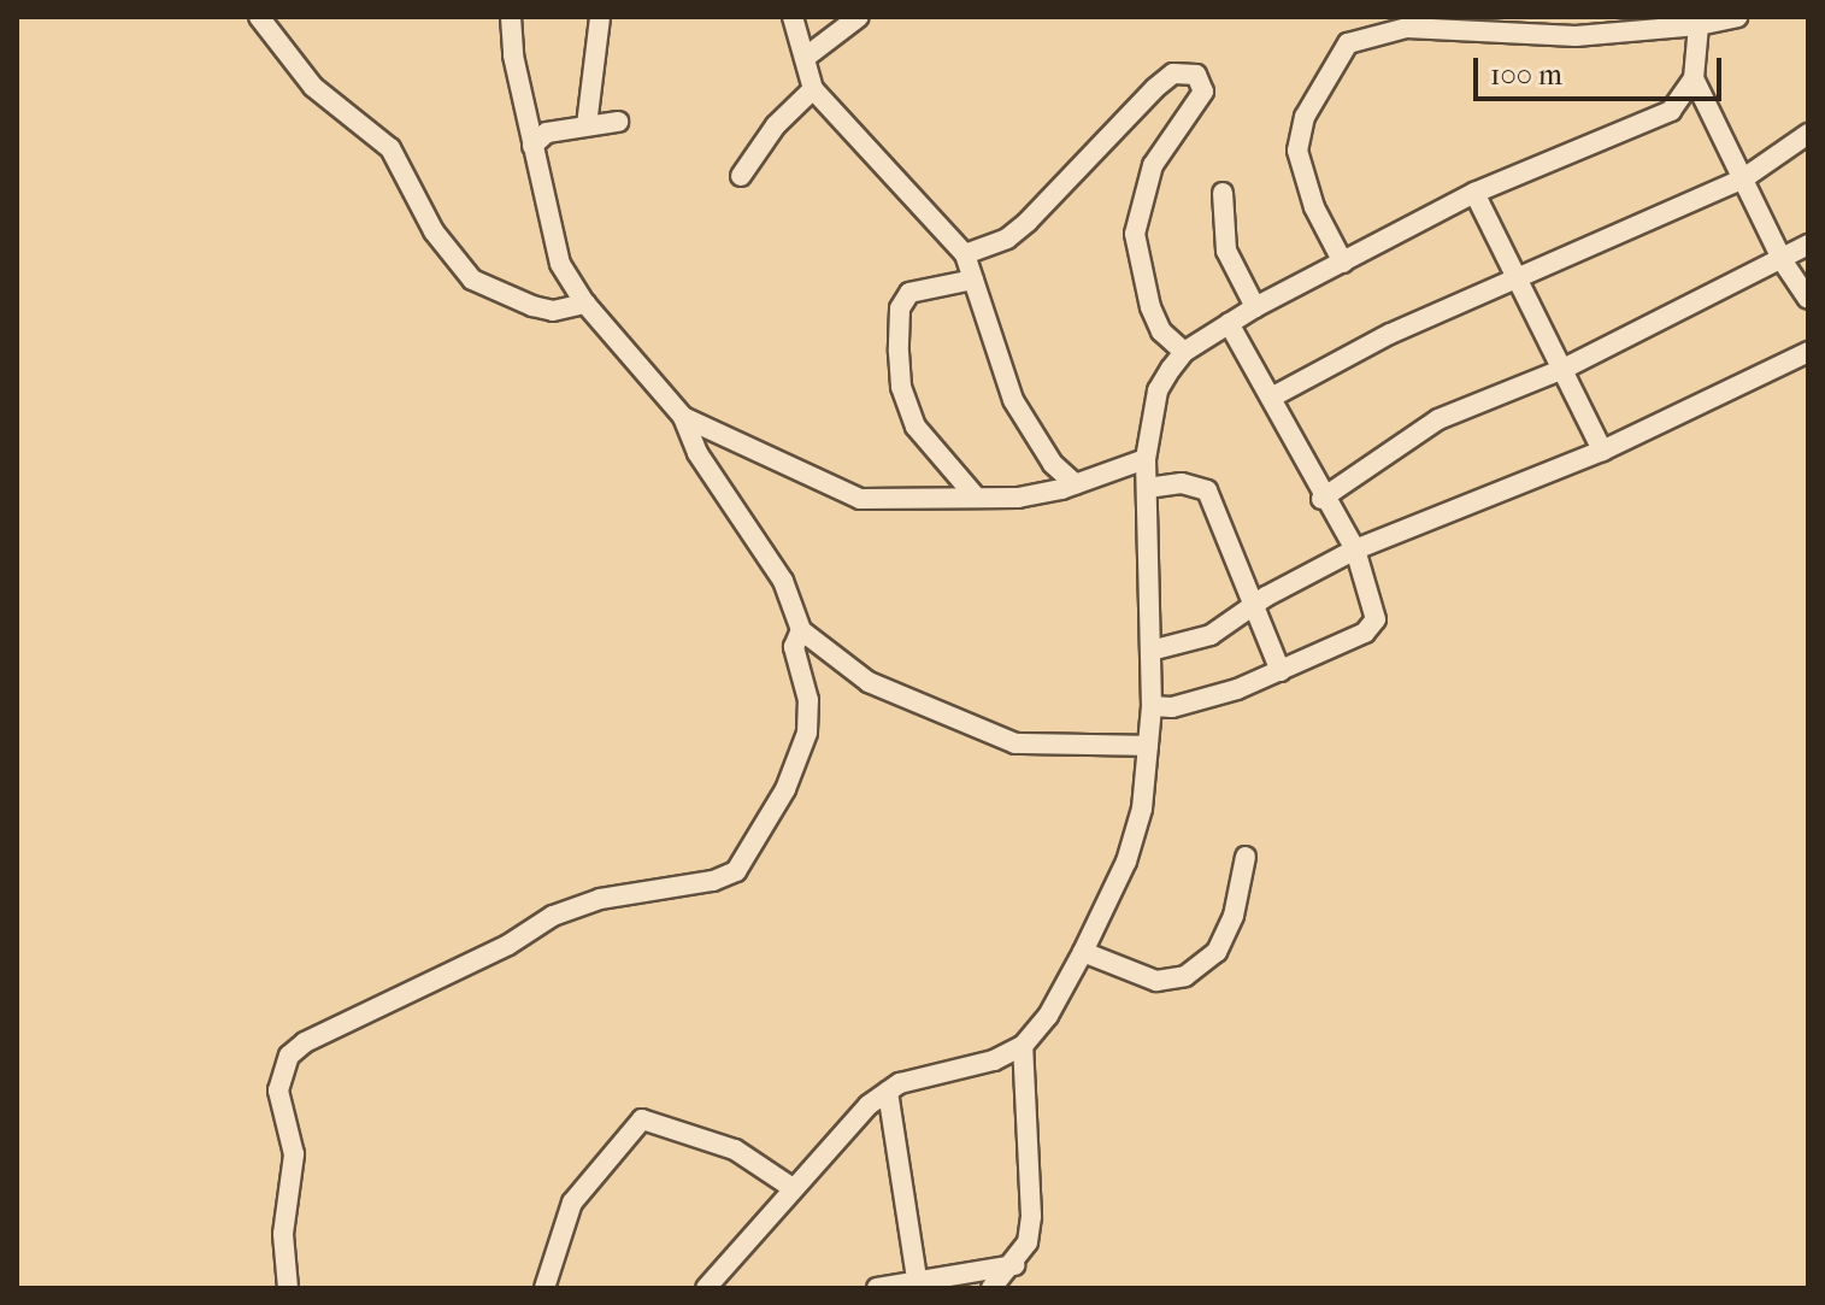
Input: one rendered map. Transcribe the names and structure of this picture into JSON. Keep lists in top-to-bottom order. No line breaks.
{"scale_bar":"100 m"}
